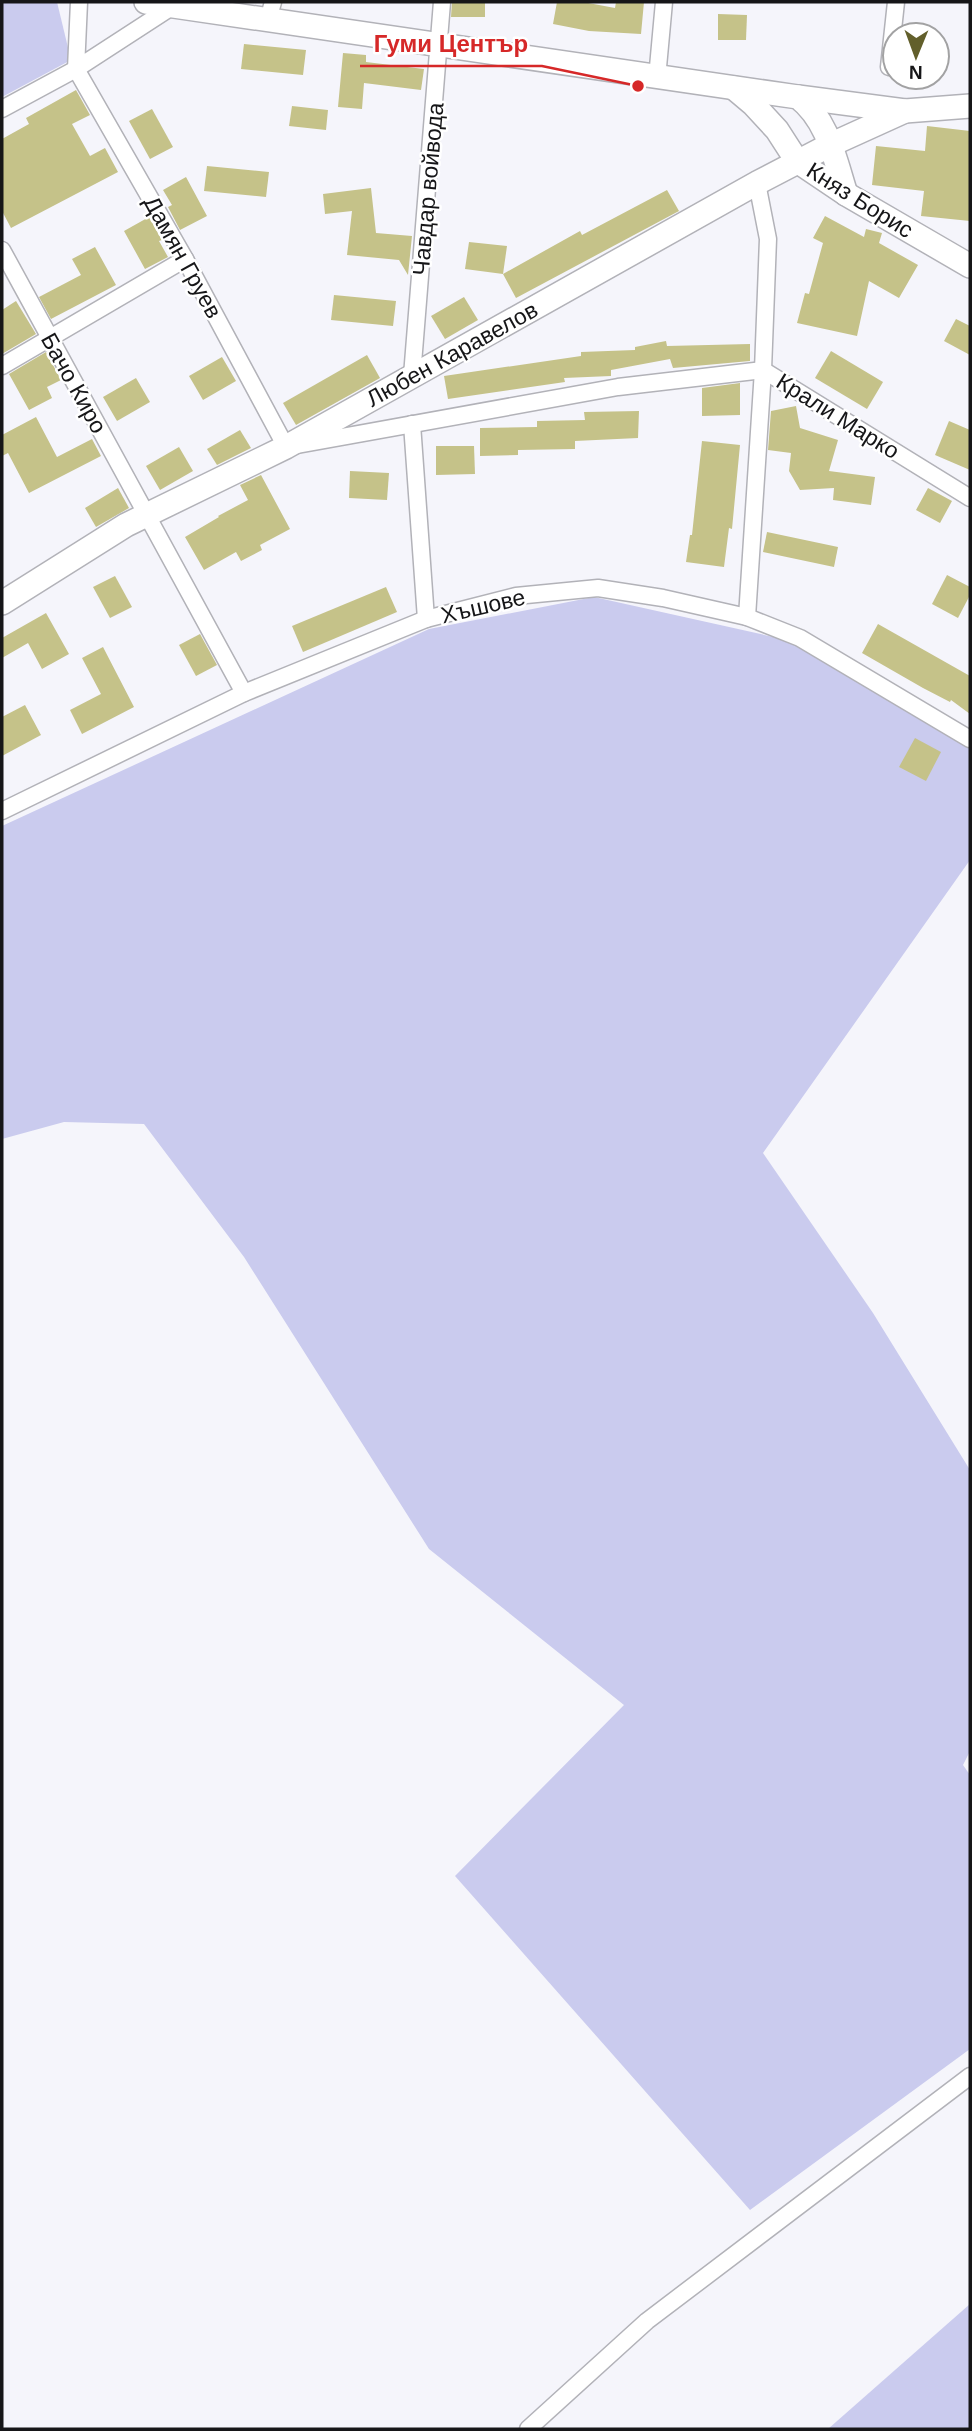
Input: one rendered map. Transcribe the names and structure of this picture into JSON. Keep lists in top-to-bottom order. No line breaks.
{"streets":{"street":["Чавдар войвода","Княз Борис","Дамян Груев","Любен Каравелов","Бачо Киро","Крали Марко","Хъшове"]},"crossings":[["Чавдар войвода","Любен Каравелов"],["Княз Борис","Любен Каравелов"],["Дамян Груев","Любен Каравелов"],["Дамян Груев","Крали Марко"],["Любен Каравелов","Бачо Киро"],["Любен Каравелов","Крали Марко"],["Бачо Киро","Хъшове"]],"places":["Гуми Център"],"north":"bottom"}
